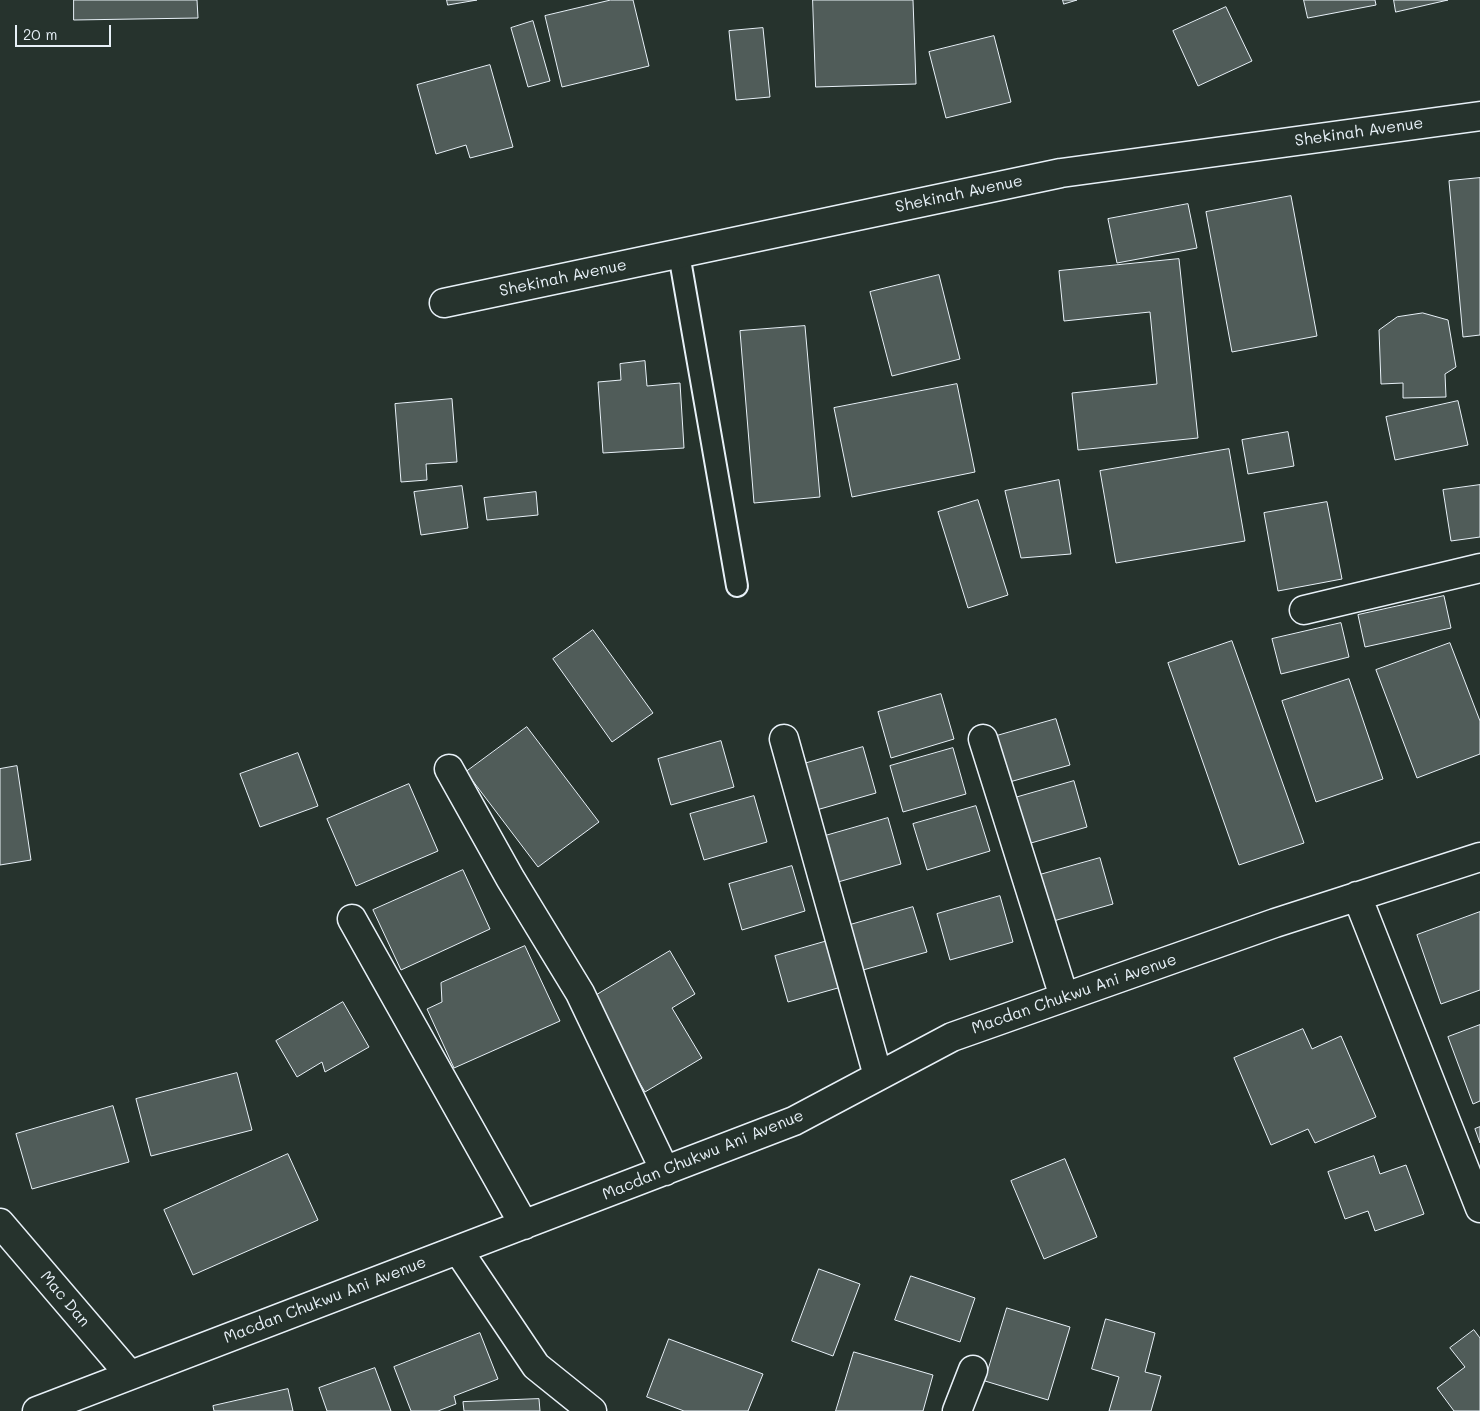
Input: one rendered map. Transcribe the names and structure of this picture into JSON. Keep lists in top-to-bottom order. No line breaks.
{"streets":{"street":["Shekinah Avenue","Macdan Chukwu Ani Avenue","Mac Dan"]},"crossings":[["Macdan Chukwu Ani Avenue","Mac Dan"]],"scale_bar":"20 m"}
